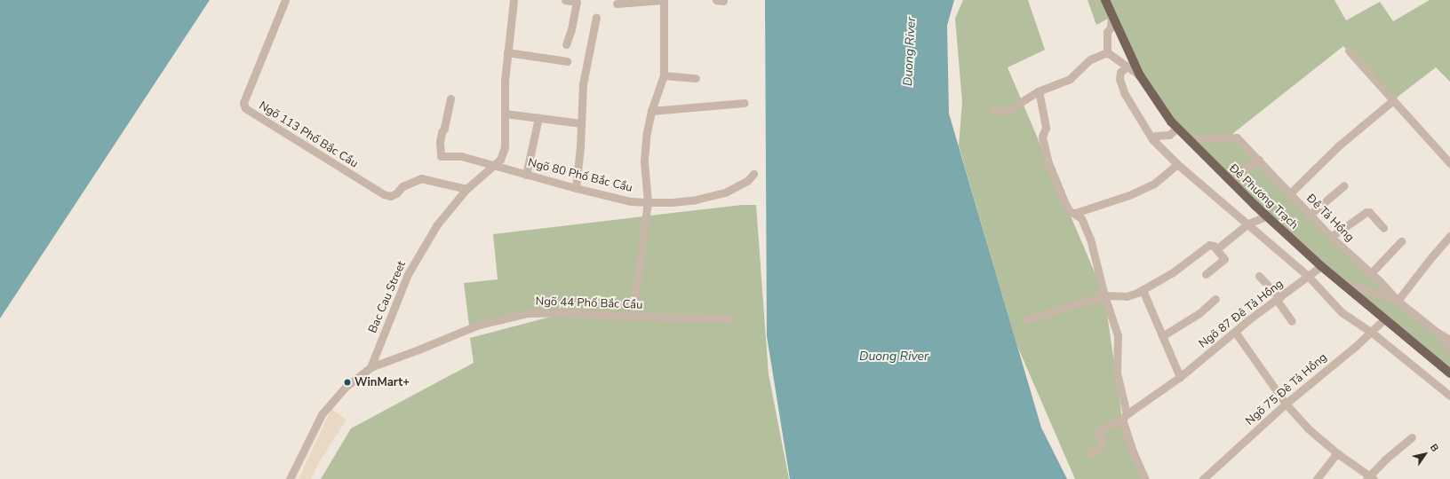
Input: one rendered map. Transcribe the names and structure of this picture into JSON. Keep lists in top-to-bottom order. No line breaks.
{"streets":{"main road":["Đê Phương Trạch"],"street":["Ngõ 113 Phố Bắc Cầu","Ngõ 80 Phố Bắc Cầu","Đê Tả Hồng","Bac Cau Street","Ngõ 44 Phố Bắc Cầu","Ngõ 87 Đê Tả Hồng","Ngõ 75 Đê Tả Hồng"]},"crossings":[["Ngõ 113 Phố Bắc Cầu","Bac Cau Street"],["Ngõ 80 Phố Bắc Cầu","Bac Cau Street"],["Đê Phương Trạch","Đê Tả Hồng"],["Đê Phương Trạch","Ngõ 87 Đê Tả Hồng"],["Đê Phương Trạch","Ngõ 75 Đê Tả Hồng"],["Bac Cau Street","Ngõ 44 Phố Bắc Cầu"]],"water":["Duong River"],"places":["WinMart+"],"north":"top right"}
